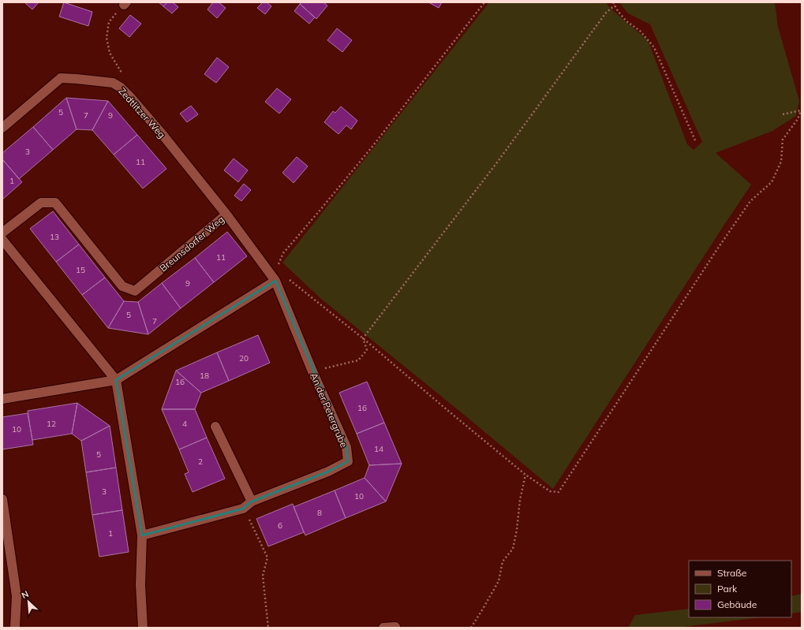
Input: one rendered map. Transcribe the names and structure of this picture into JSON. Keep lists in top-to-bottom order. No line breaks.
{"streets":{"street":["Zedtlitzer Weg","Breunsdorfer Weg","An der Petergrube"]},"crossings":[["Zedtlitzer Weg","Breunsdorfer Weg"],["Breunsdorfer Weg","An der Petergrube"]],"house_numbers":["5","7","9","3","11","1","13","11","15","9","5","7","20","18","16","16","12","4","10","14","5","2","3","10","8","6","1"],"legend":["Straße","Park","Gebäude"],"north":"top left"}
